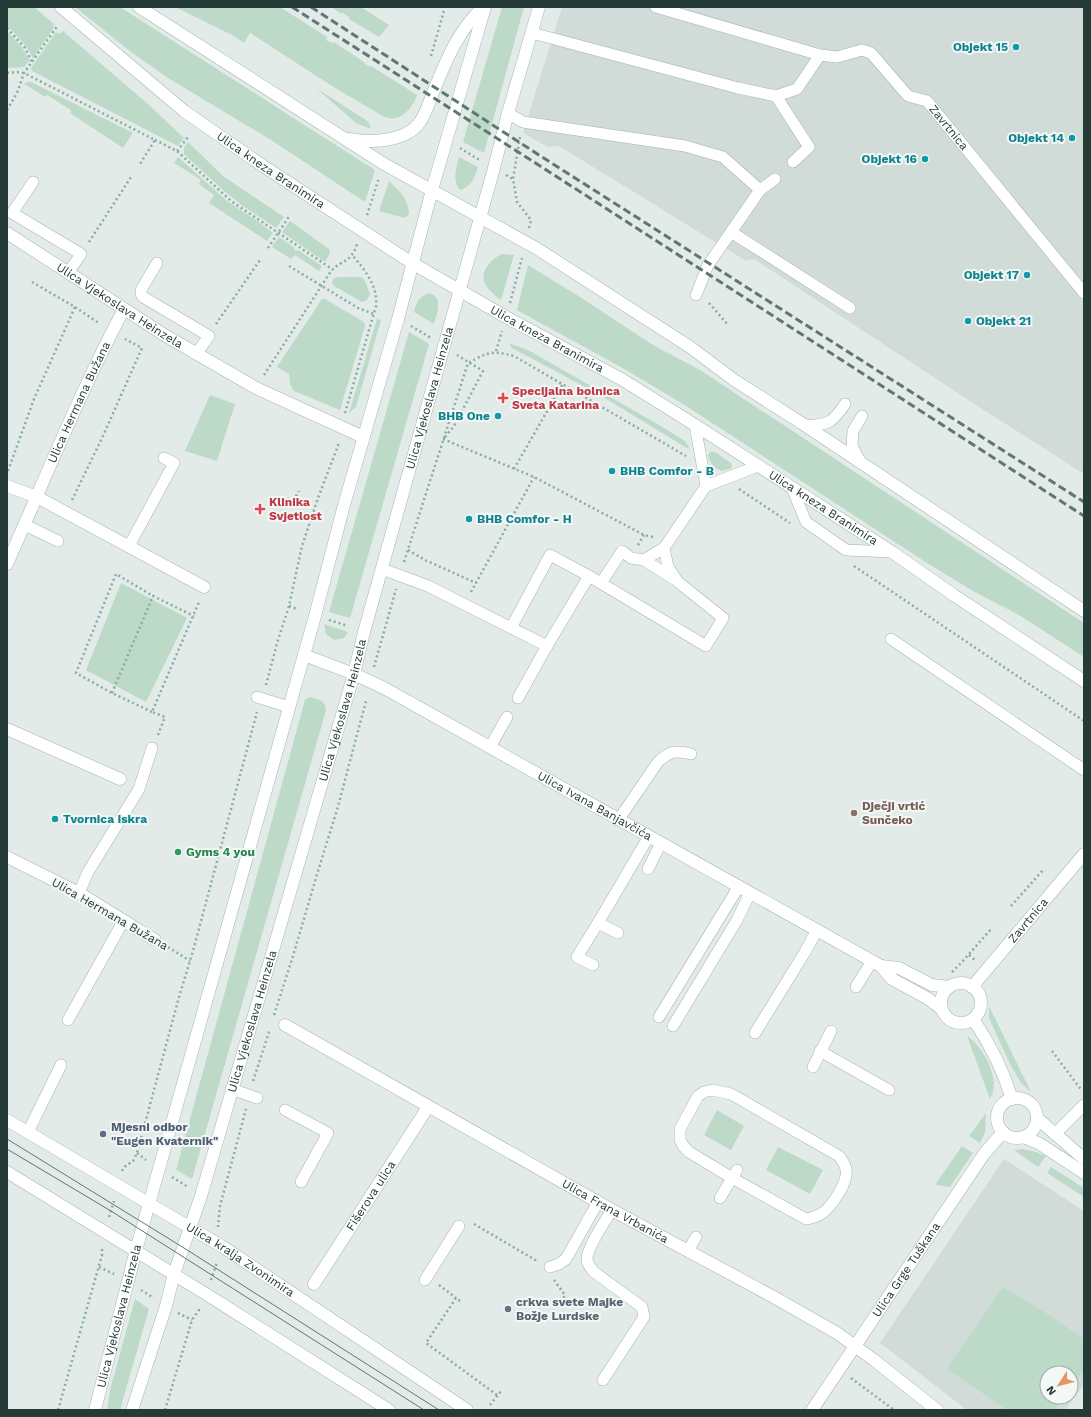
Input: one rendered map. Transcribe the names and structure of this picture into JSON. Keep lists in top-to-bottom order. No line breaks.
{"streets":{"main road":["Zavrtnica","Ulica kneza Branimira","Ulica Vjekoslava Heinzela","Ulica Hermana Bužana","Ulica Ivana Banjavčića","Fišerova ulica","Ulica Frana Vrbanića","Ulica kralja Zvonimira","Ulica Grge Tuškana"]},"crossings":[["Zavrtnica","Ulica Ivana Banjavčića"],["Ulica kneza Branimira","Ulica Vjekoslava Heinzela"],["Ulica Vjekoslava Heinzela","Ulica Hermana Bužana"],["Ulica Vjekoslava Heinzela","Ulica Ivana Banjavčića"],["Ulica Vjekoslava Heinzela","Ulica kralja Zvonimira"],["Fišerova ulica","Ulica Frana Vrbanića"],["Ulica Frana Vrbanića","Ulica Grge Tuškana"]],"places":{"other":["Objekt 15","Objekt 14","Objekt 16","Objekt 17","Objekt 21","BHB One","BHB Comfor - B","BHB Comfor - H","Dječji vrtić Sunčeko","Tvornica Iskra","Gyms 4 you","Mjesni odbor \"Eugen Kvaternik\"","crkva svete Majke Božje Lurdske"],"health":["Specijalna bolnica Sveta Katarina","Klinika Svjetlost"]},"north":"bottom left"}
